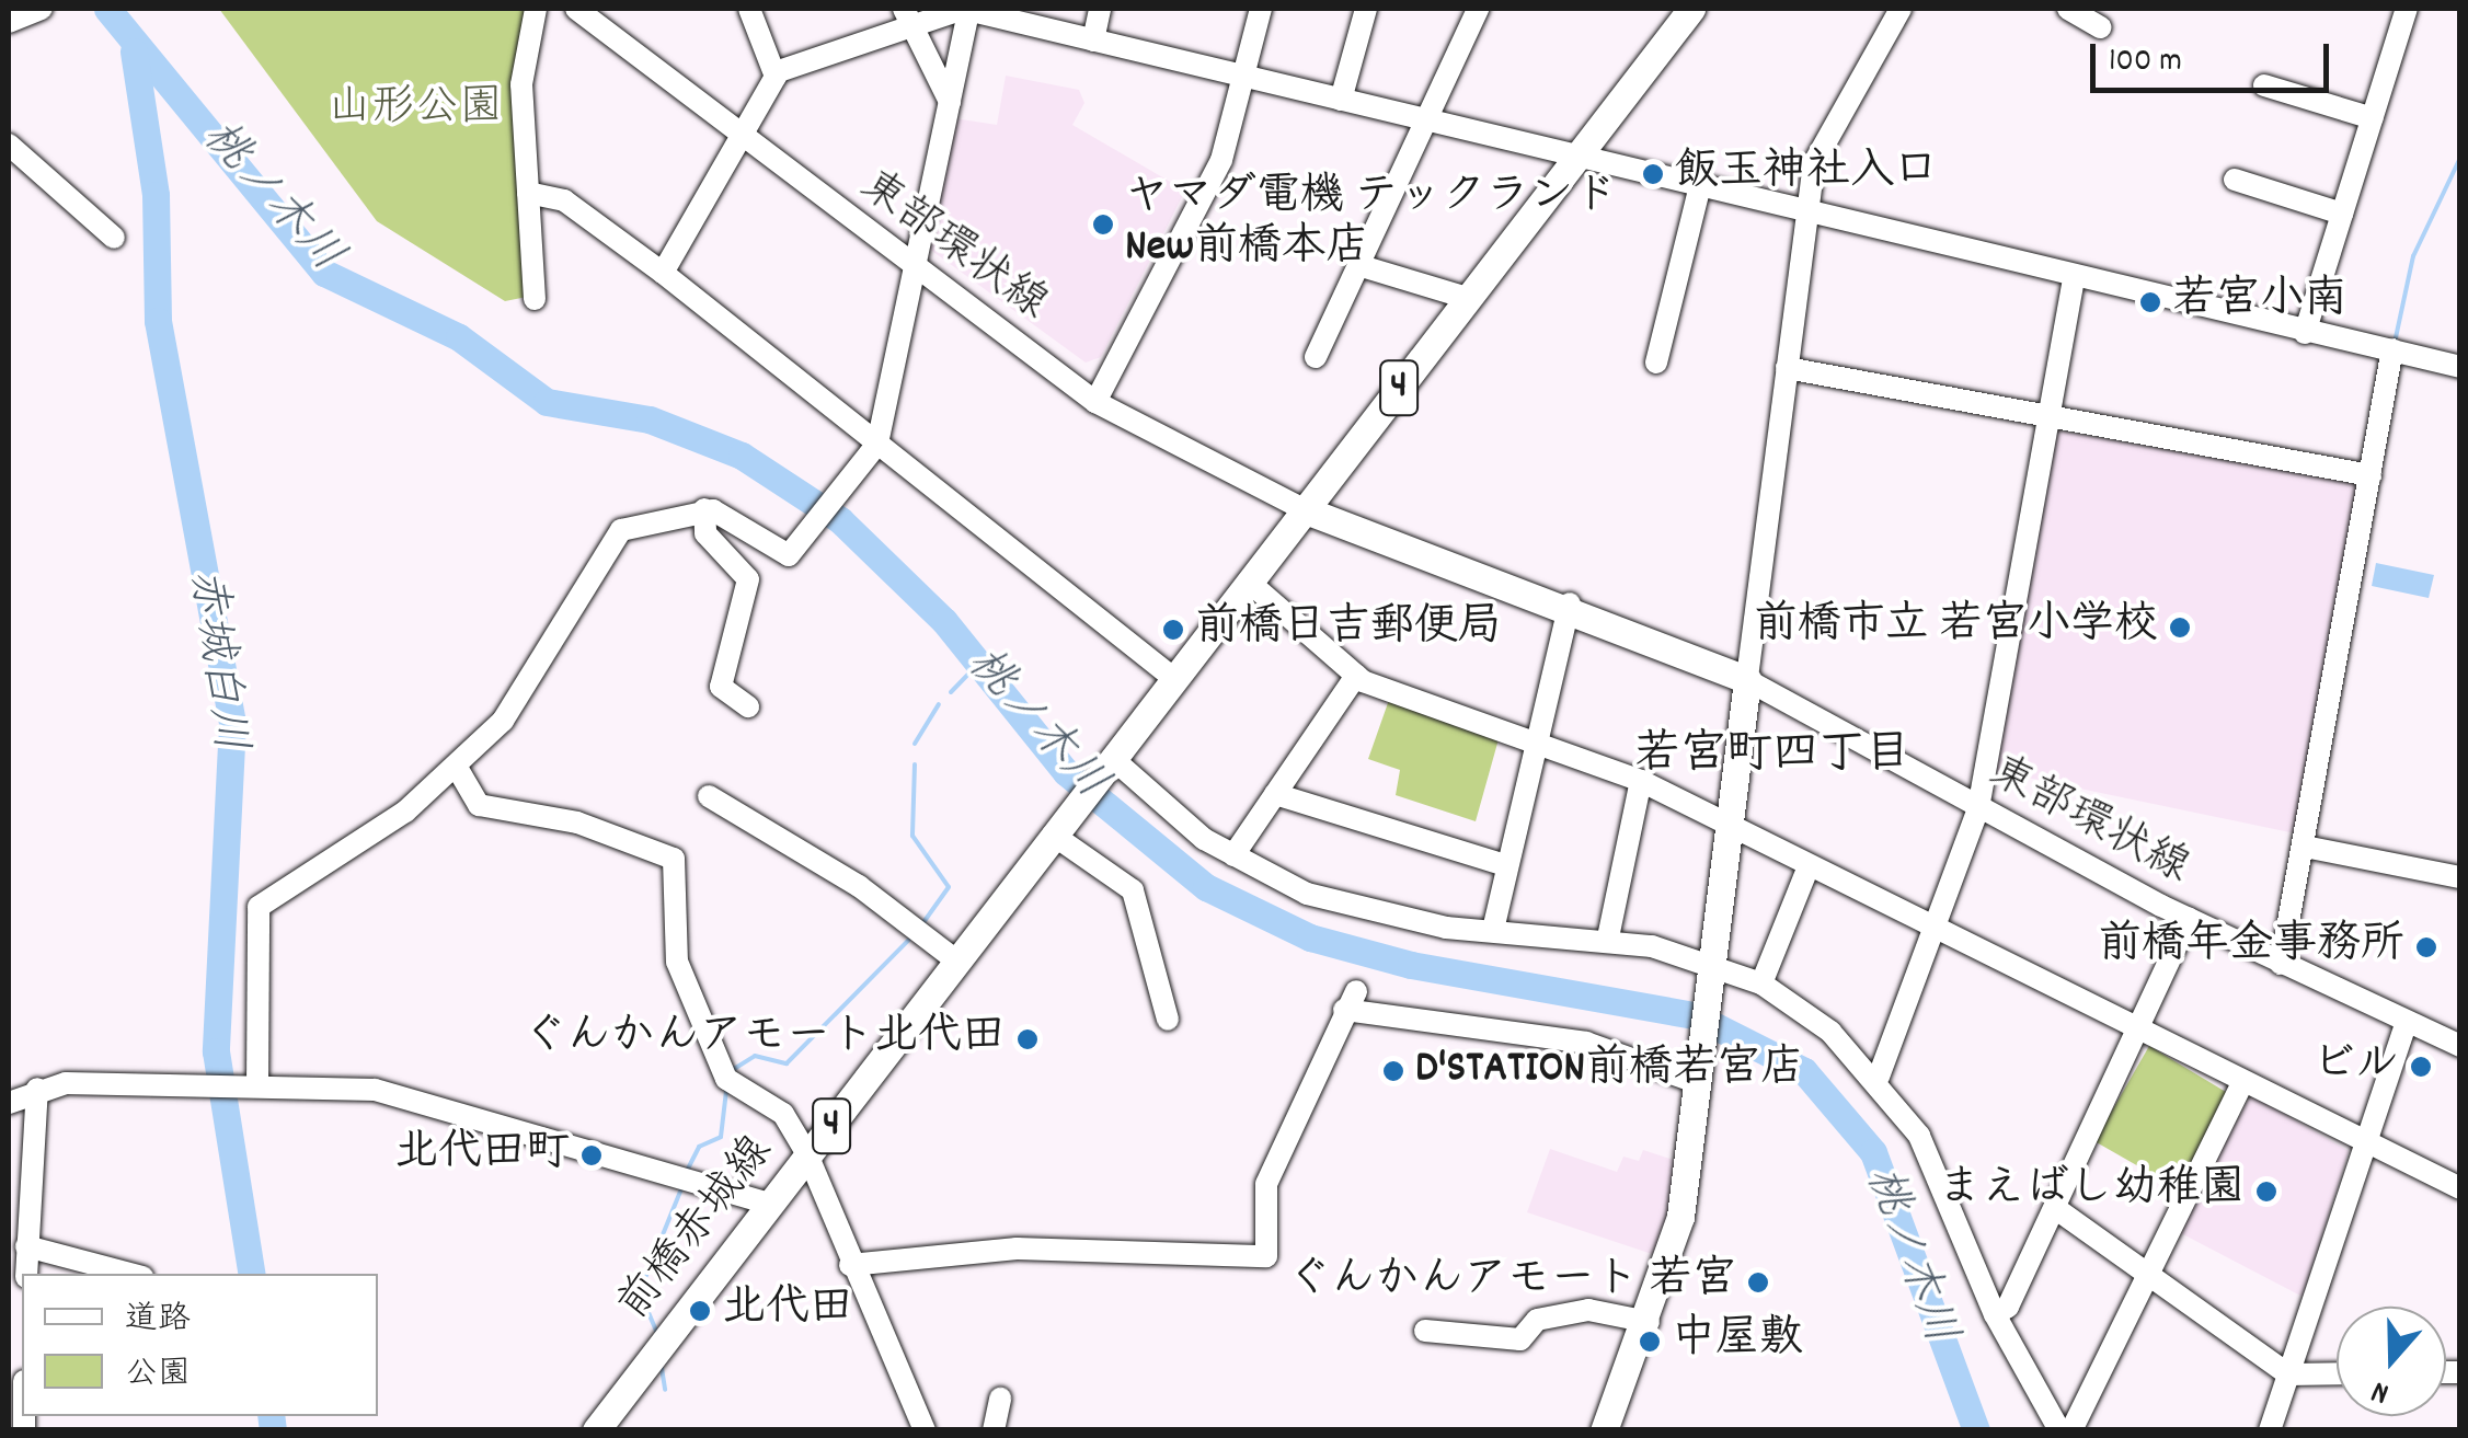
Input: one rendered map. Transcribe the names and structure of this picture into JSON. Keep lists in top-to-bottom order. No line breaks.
{"streets":{"main road":["4","前橋赤城線"],"street":["東部環状線"]},"crossings":[["東部環状線","4"],["4","前橋赤城線"]],"districts":["若宮町四丁目"],"water":["桃ノ木川","赤城白川"],"parks":["山形公園"],"places":["飯玉神社入口","ヤマダ電機 テックランド New前橋本店","若宮小南","前橋市立 若宮小学校","前橋日吉郵便局","前橋年金事務所","ぐんかんアモート北代田","ビル","D'STATION前橋若宮店","北代田町","まえばし幼稚園","ぐんかんアモート 若宮","北代田","中屋敷"],"legend":["道路","公園"],"scale_bar":"100 m","north":"bottom"}
